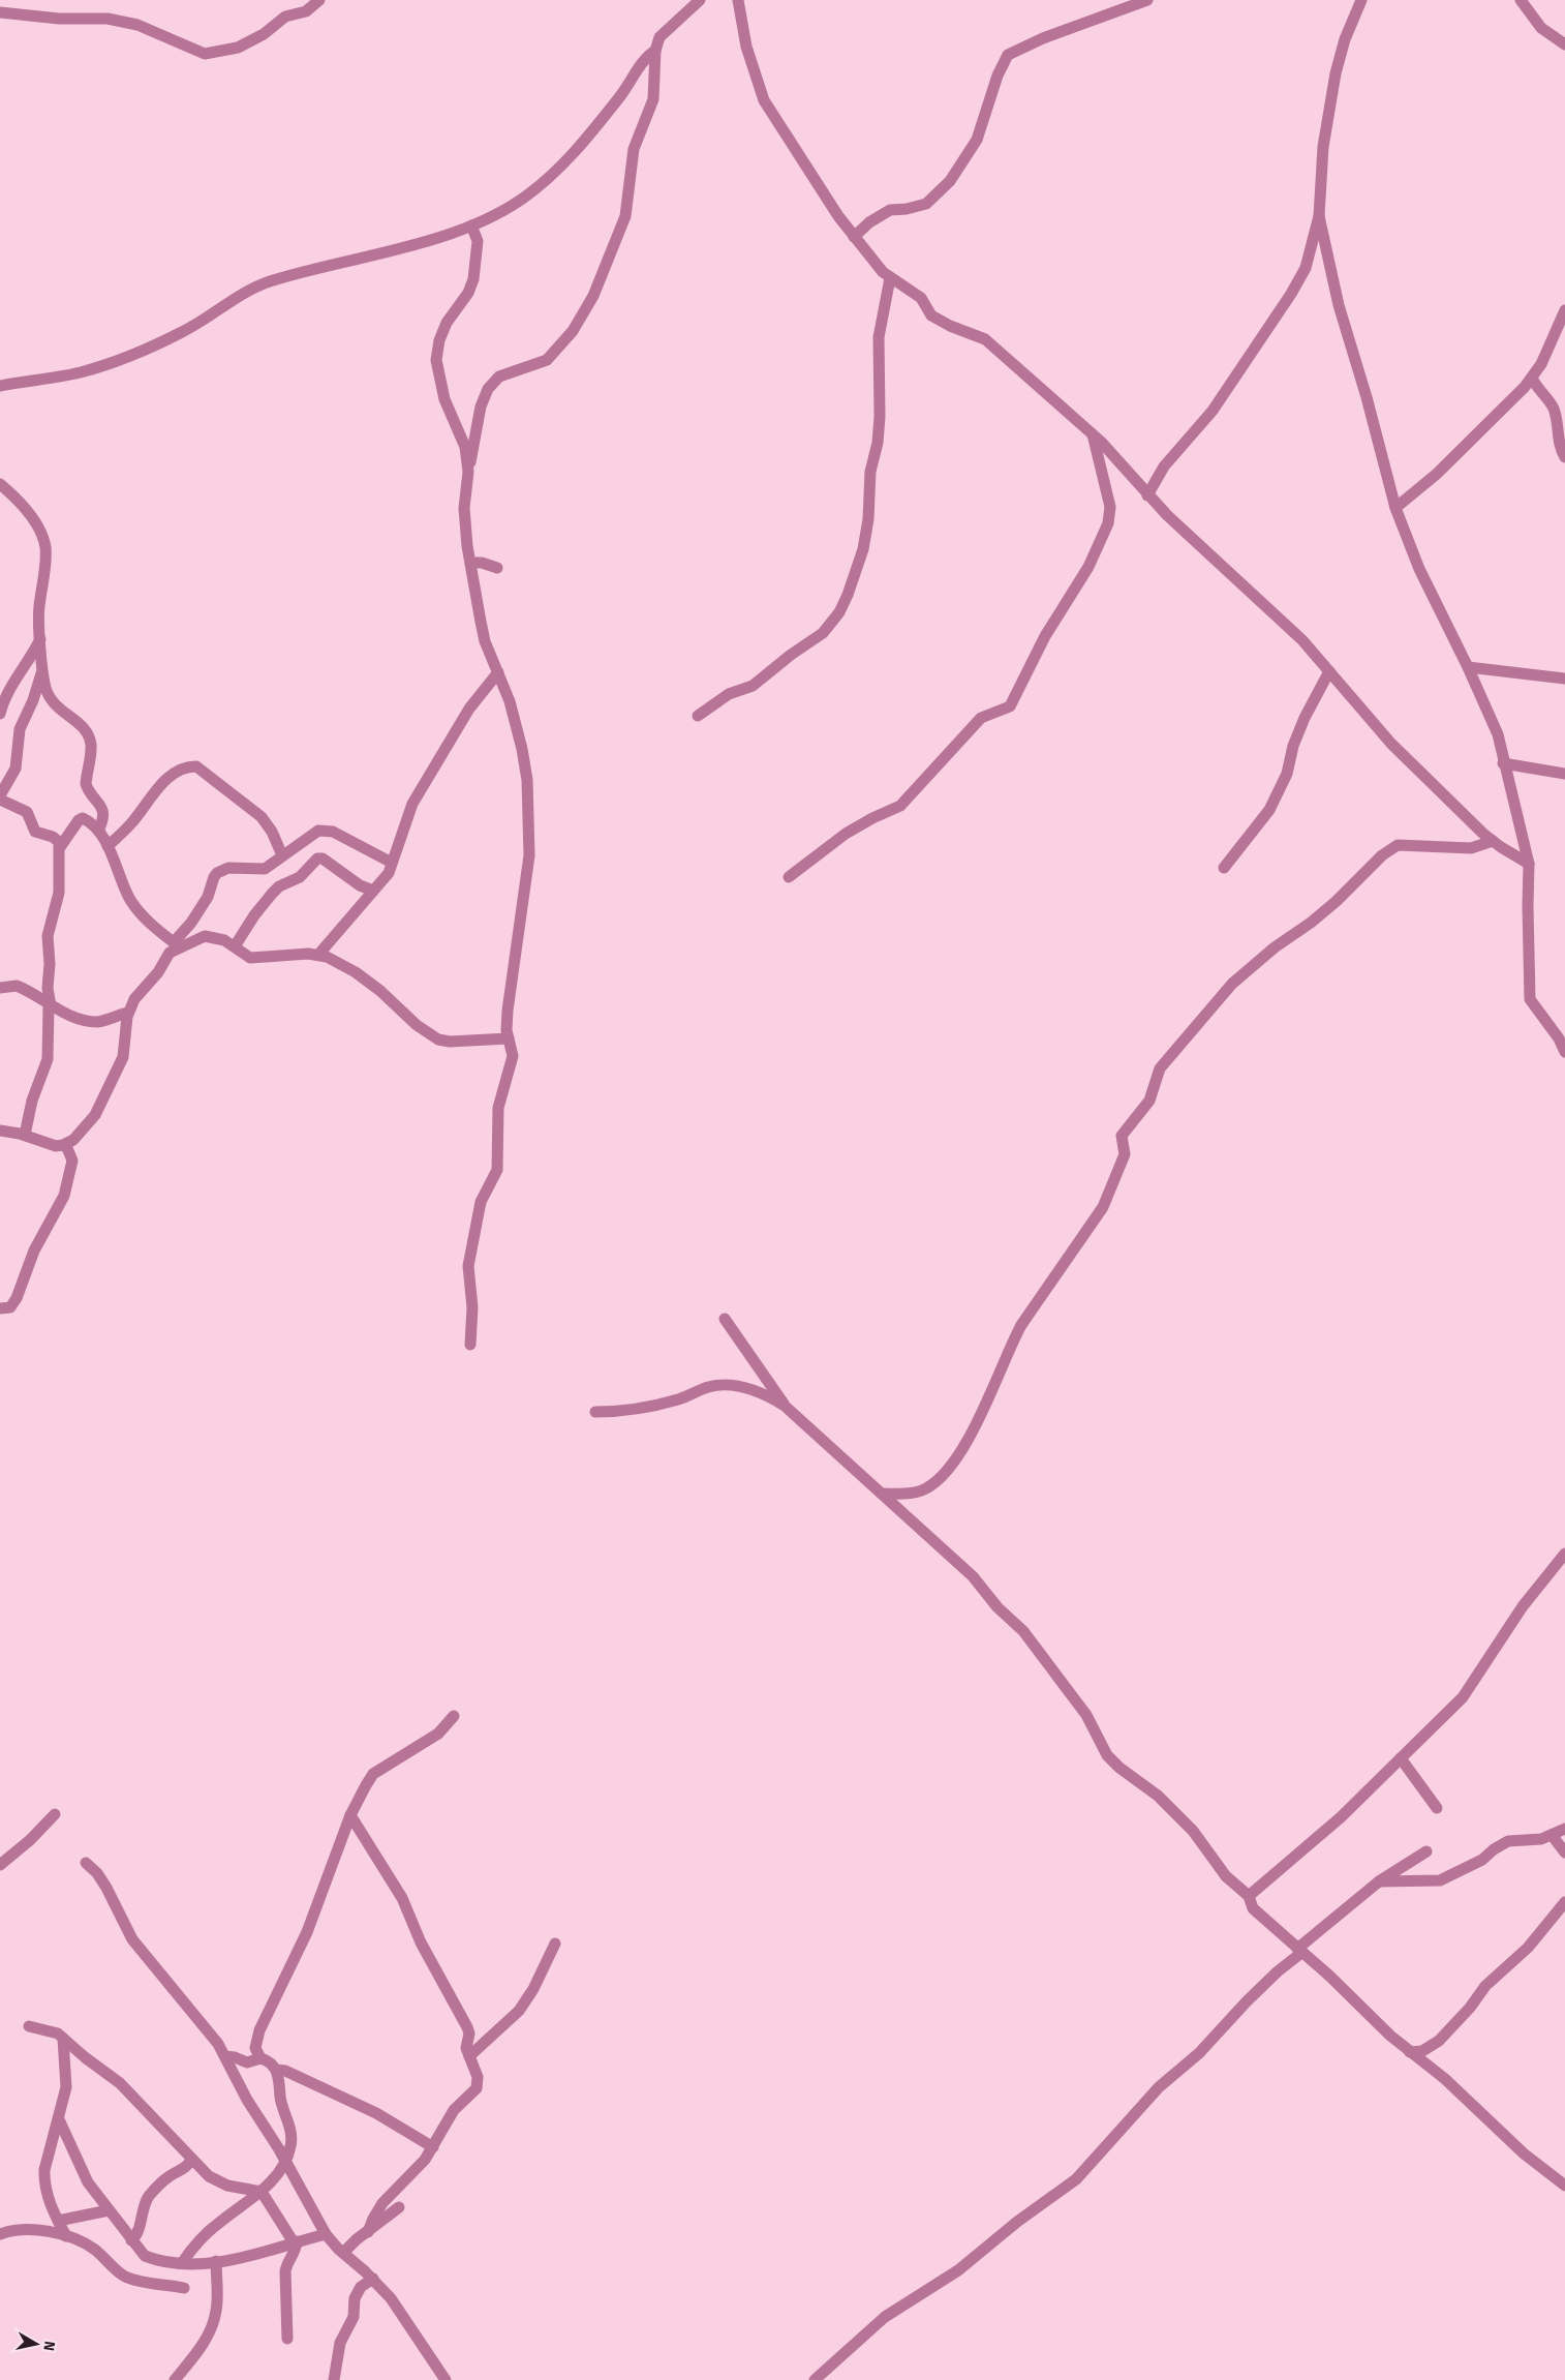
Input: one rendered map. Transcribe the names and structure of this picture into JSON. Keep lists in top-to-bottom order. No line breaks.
{"north":"right"}
